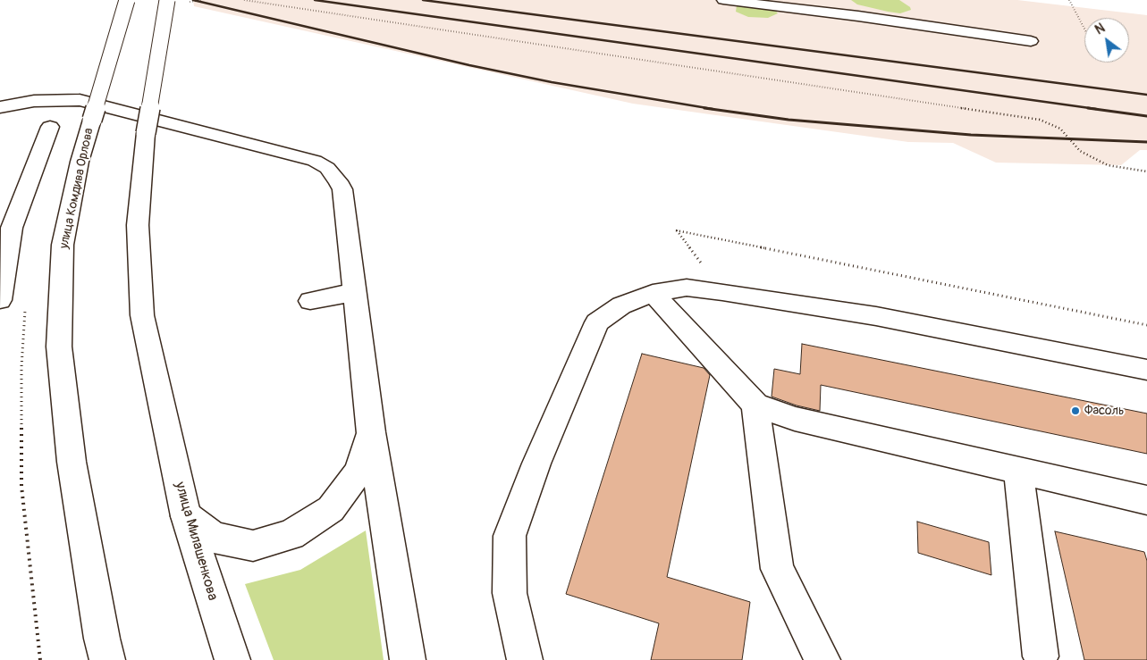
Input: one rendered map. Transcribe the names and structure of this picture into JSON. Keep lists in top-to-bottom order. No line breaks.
{"streets":{"main road":["улица Комдива Орлова","улица Милашенкова"]},"places":["Фасоль"],"north":"top left"}
